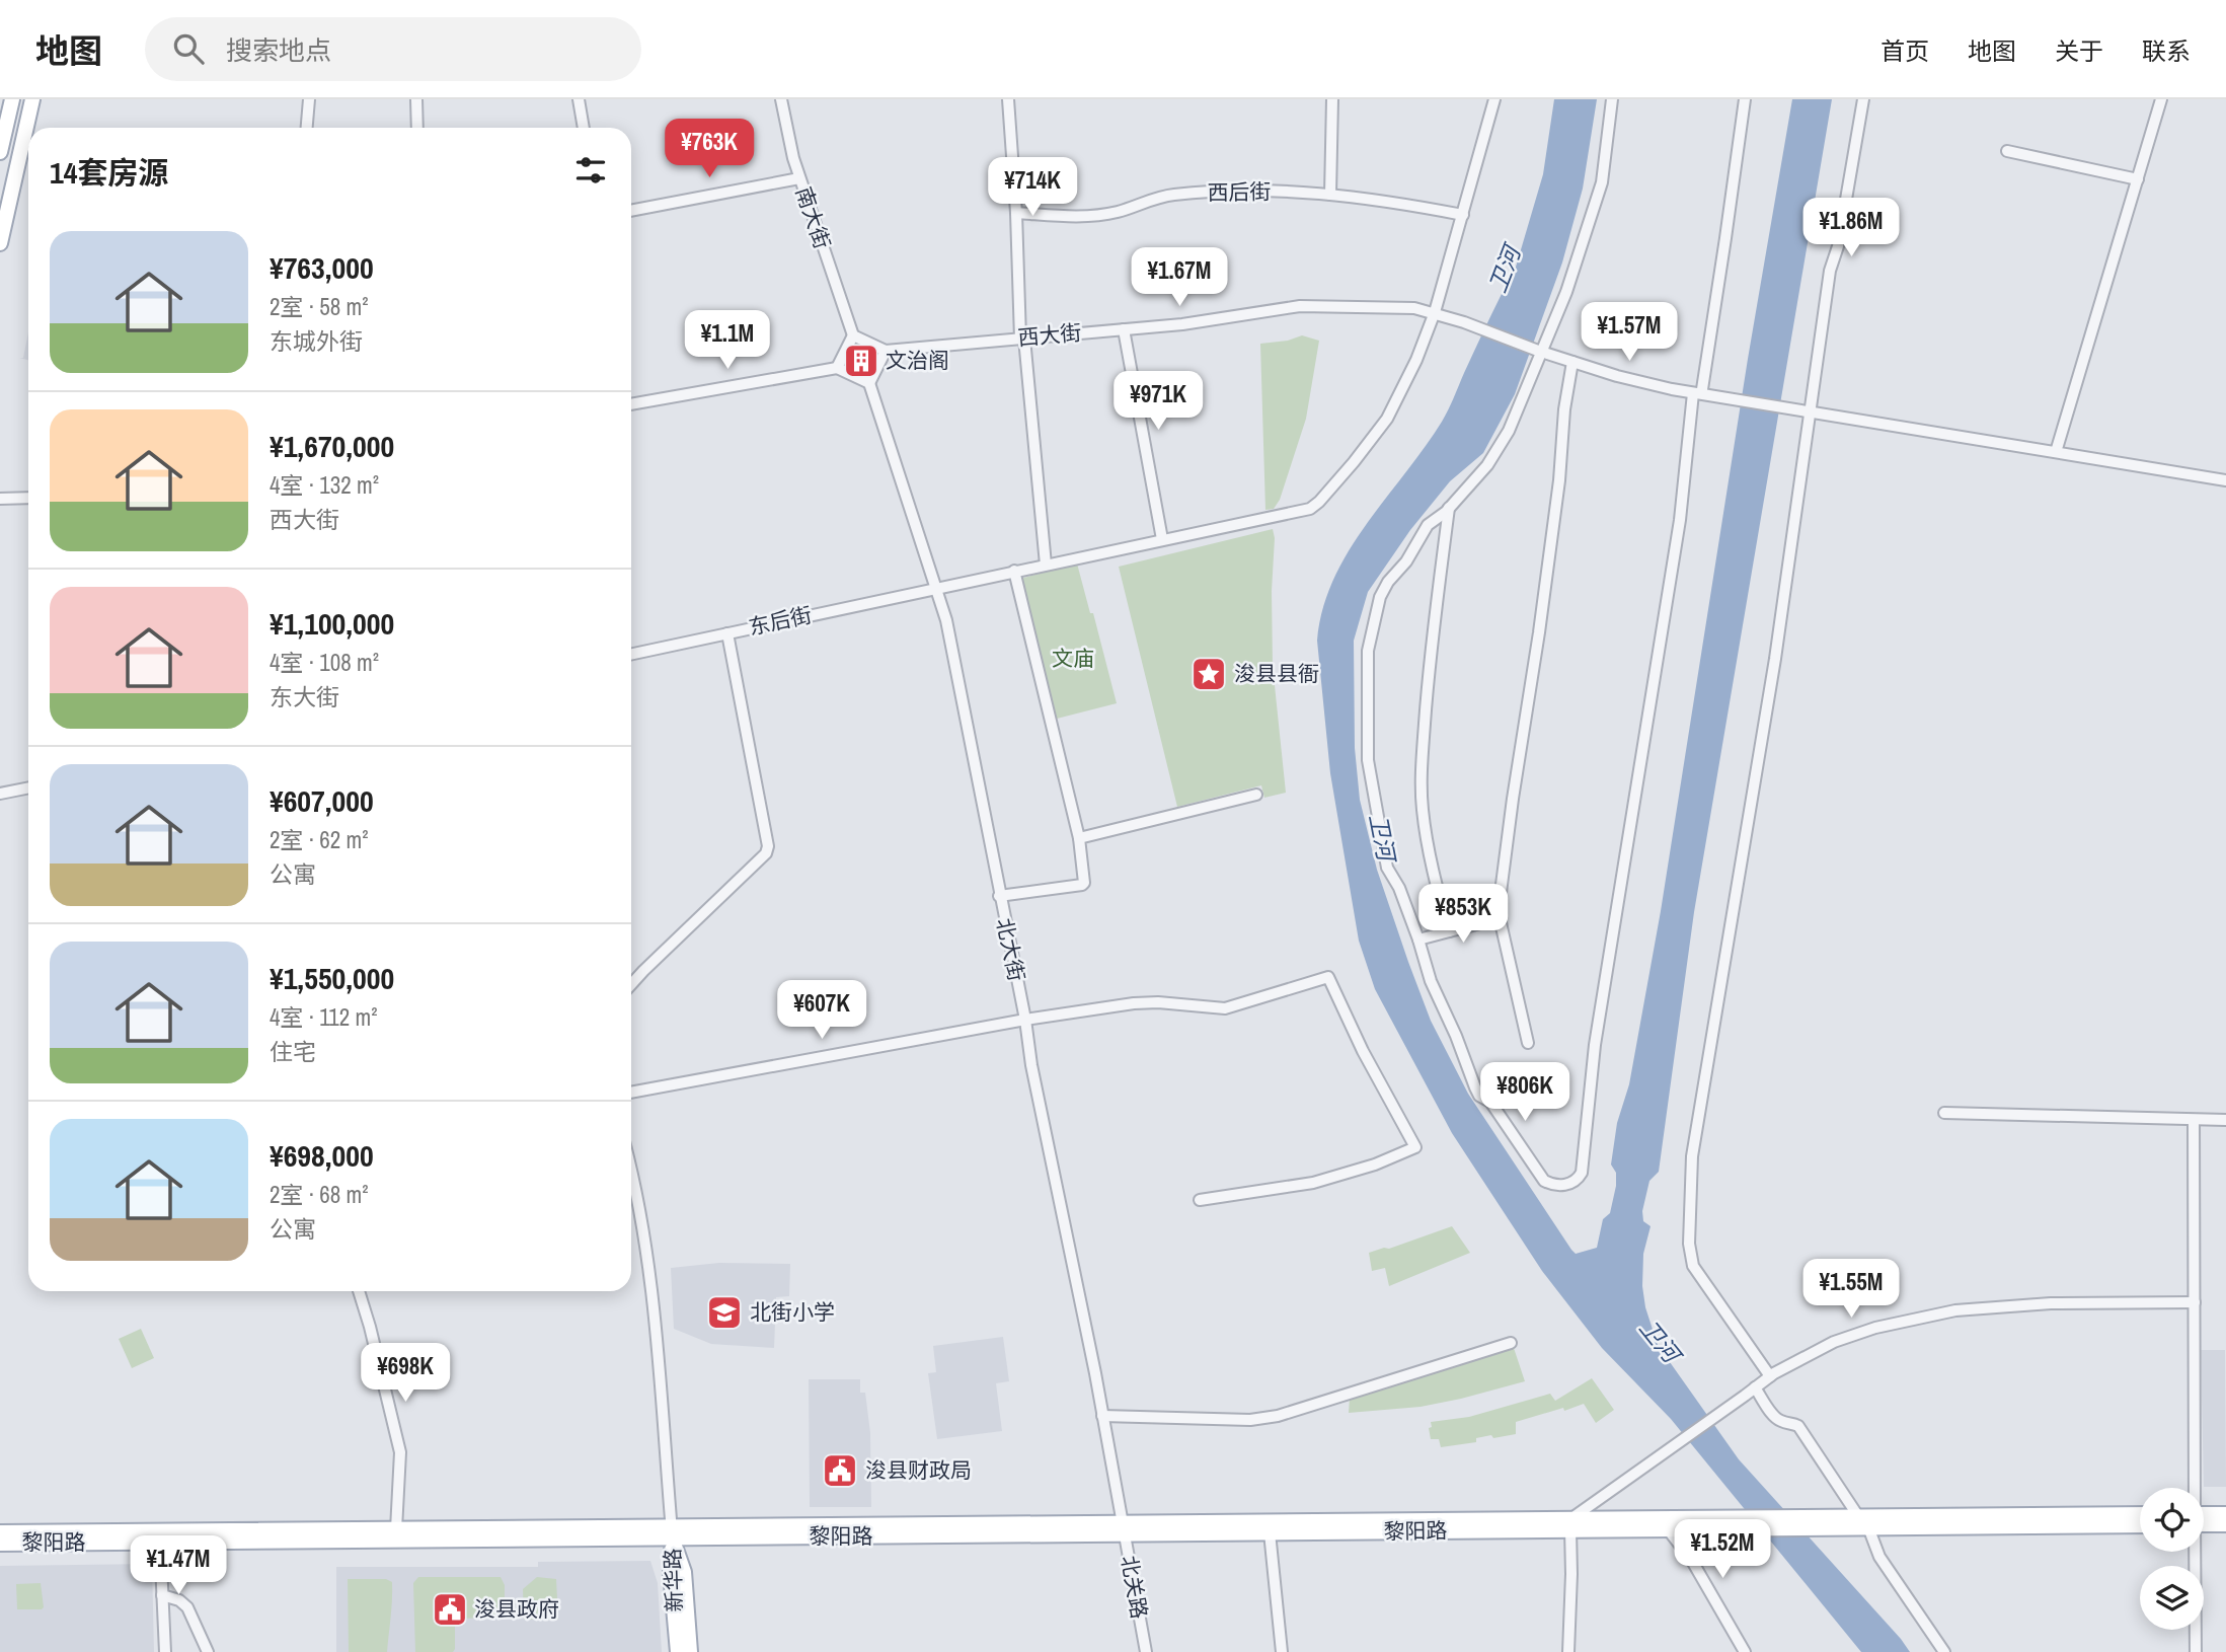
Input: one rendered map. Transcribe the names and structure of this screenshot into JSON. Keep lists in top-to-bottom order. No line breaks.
{"streets":{"main road":["黎阳路","新华路"],"street":["西后街","南大街","西大街","东后街","北大街","北关路"]},"crossings":[["西后街","东后街"],["西大街","东后街"],["东后街","北大街"],["北大街","黎阳路"],["北大街","北关路"],["黎阳路","新华路"],["黎阳路","北关路"]],"water":["卫河"],"parks":["文庙"],"places":{"building":["文治阁"],"place":["浚县县衙"],"school or university":["北街小学"],"public building":["浚县财政局","浚县政府"]},"page":{"header":"地图","search":"搜索地点","nav":["首页","地图","关于","联系"],"price":["¥763K","¥714K","¥1.86M","¥1.67M","¥1.57M","¥1.1M","¥971K","¥853K","¥607K","¥806K","¥1.55M","¥698K","¥1.52M","¥1.47M"],"heading":"14套房源","list":[{"name":"¥763,000","note":"2室 · 58 m² · 东城外街"},{"name":"¥1,670,000","note":"4室 · 132 m² · 西大街"},{"name":"¥1,100,000","note":"4室 · 108 m² · 东大街"},{"name":"¥607,000","note":"2室 · 62 m² · 公寓"},{"name":"¥1,550,000","note":"4室 · 112 m² · 住宅"},{"name":"¥698,000","note":"2室 · 68 m² · 公寓"}]}}
